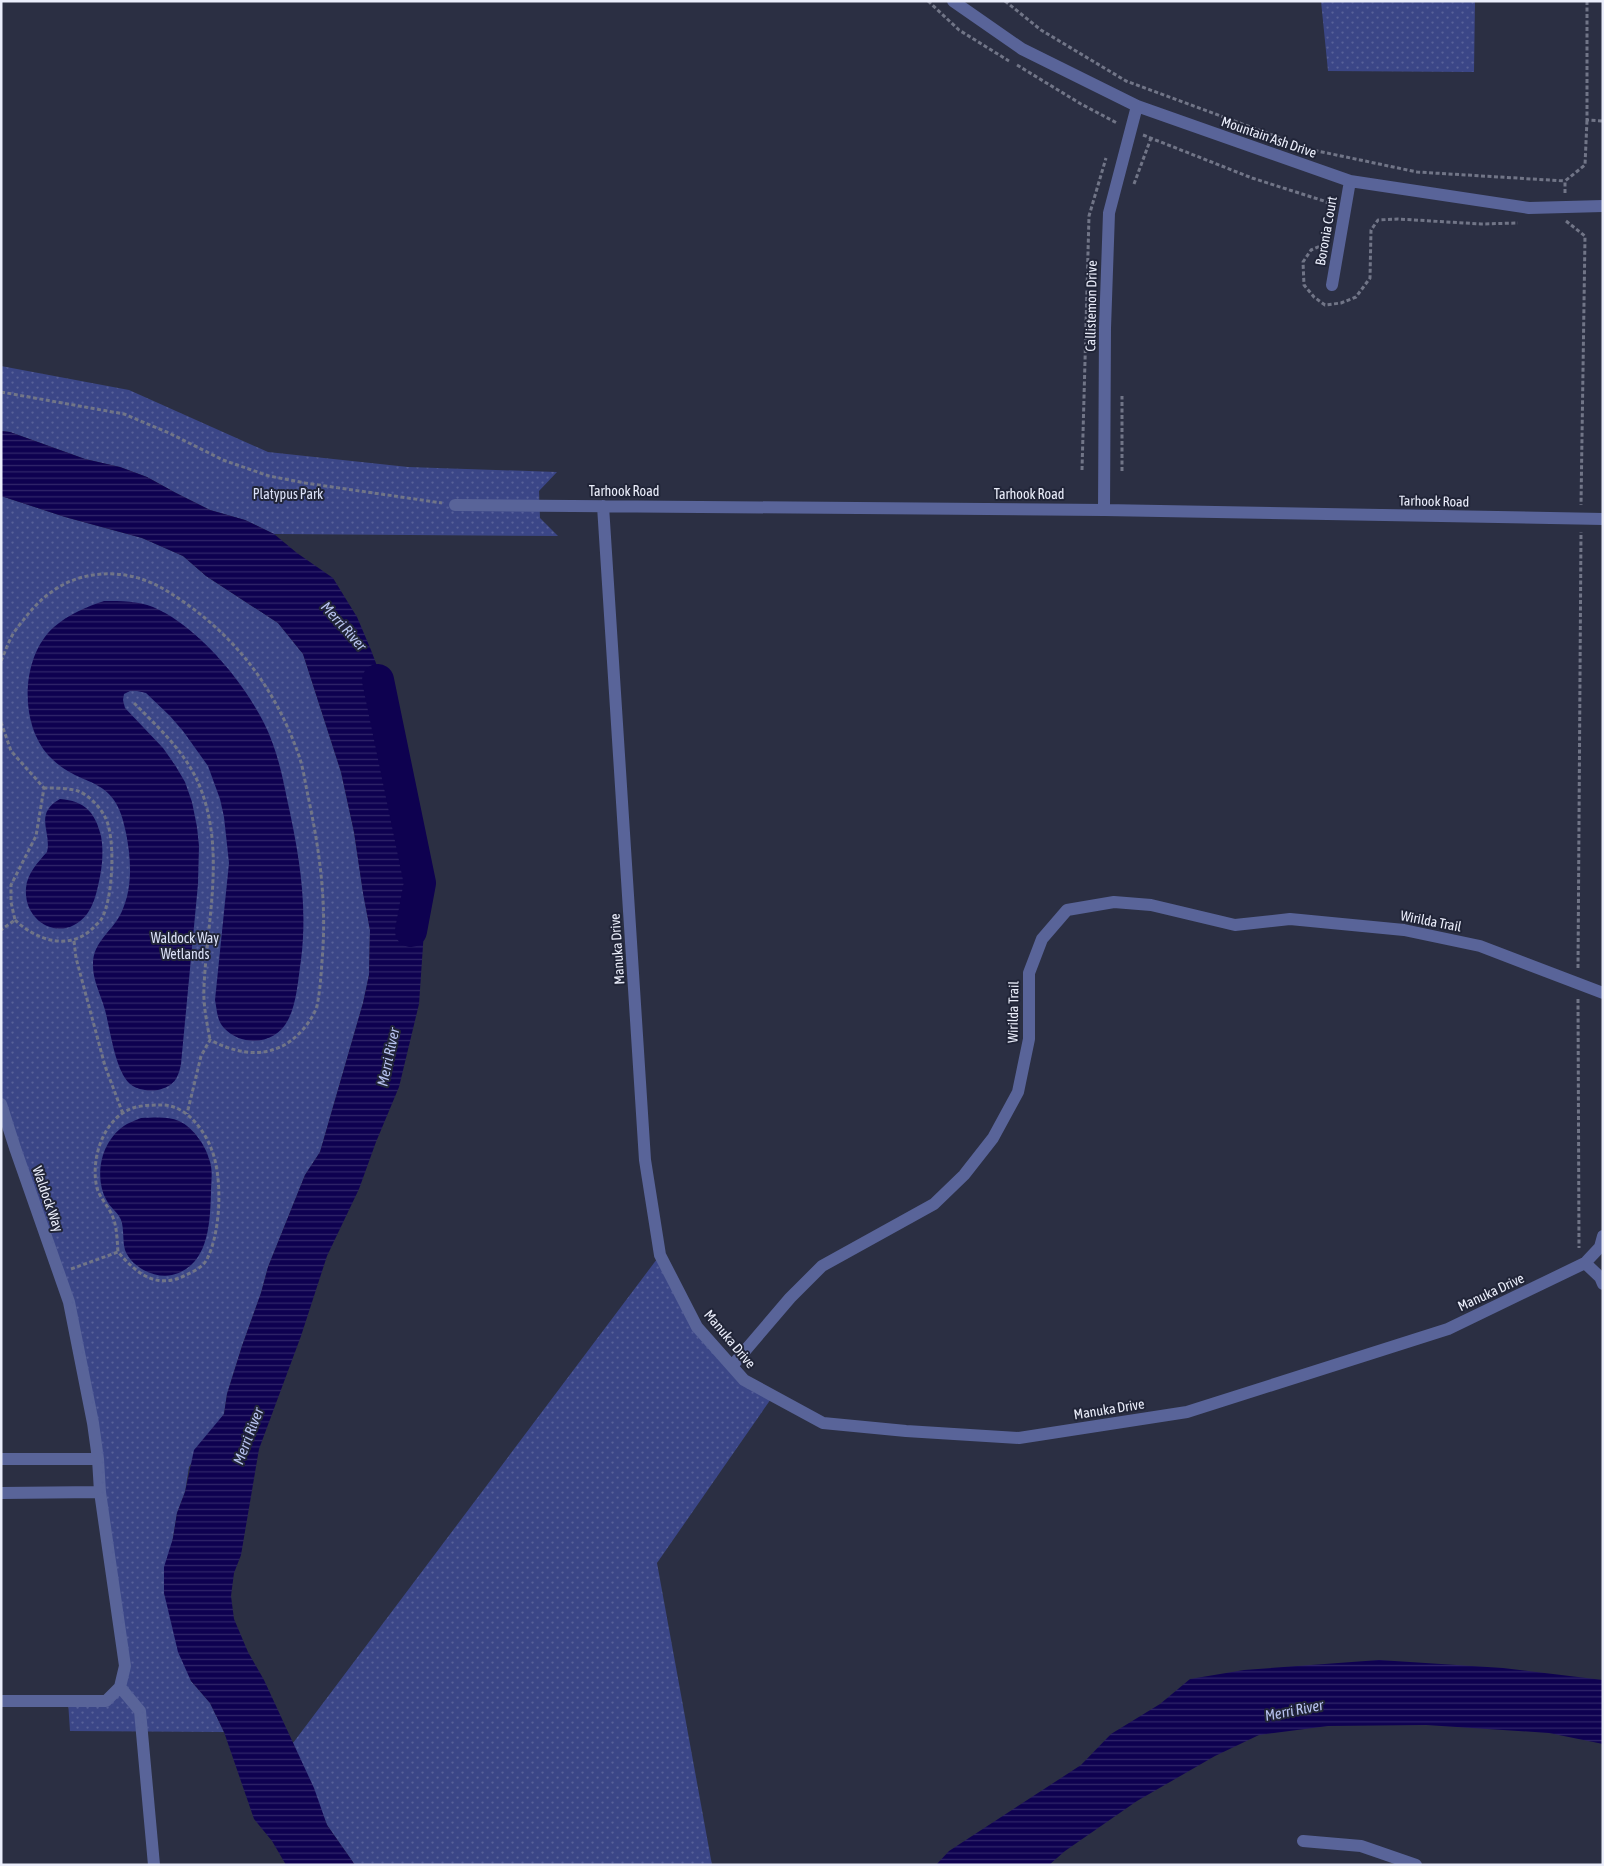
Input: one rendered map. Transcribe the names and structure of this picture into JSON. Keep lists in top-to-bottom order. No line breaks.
{"streets":{"street":["Mountain Ash Drive","Boronia Court","Callistemon Drive","Tarhook Road","Wirilda Trail","Manuka Drive","Waldock Way"]},"crossings":[["Mountain Ash Drive","Boronia Court"],["Mountain Ash Drive","Callistemon Drive"],["Callistemon Drive","Tarhook Road"],["Tarhook Road","Manuka Drive"],["Wirilda Trail","Manuka Drive"]],"water":["Merri River"],"parks":["Platypus Park","Waldock Way Wetlands"]}
